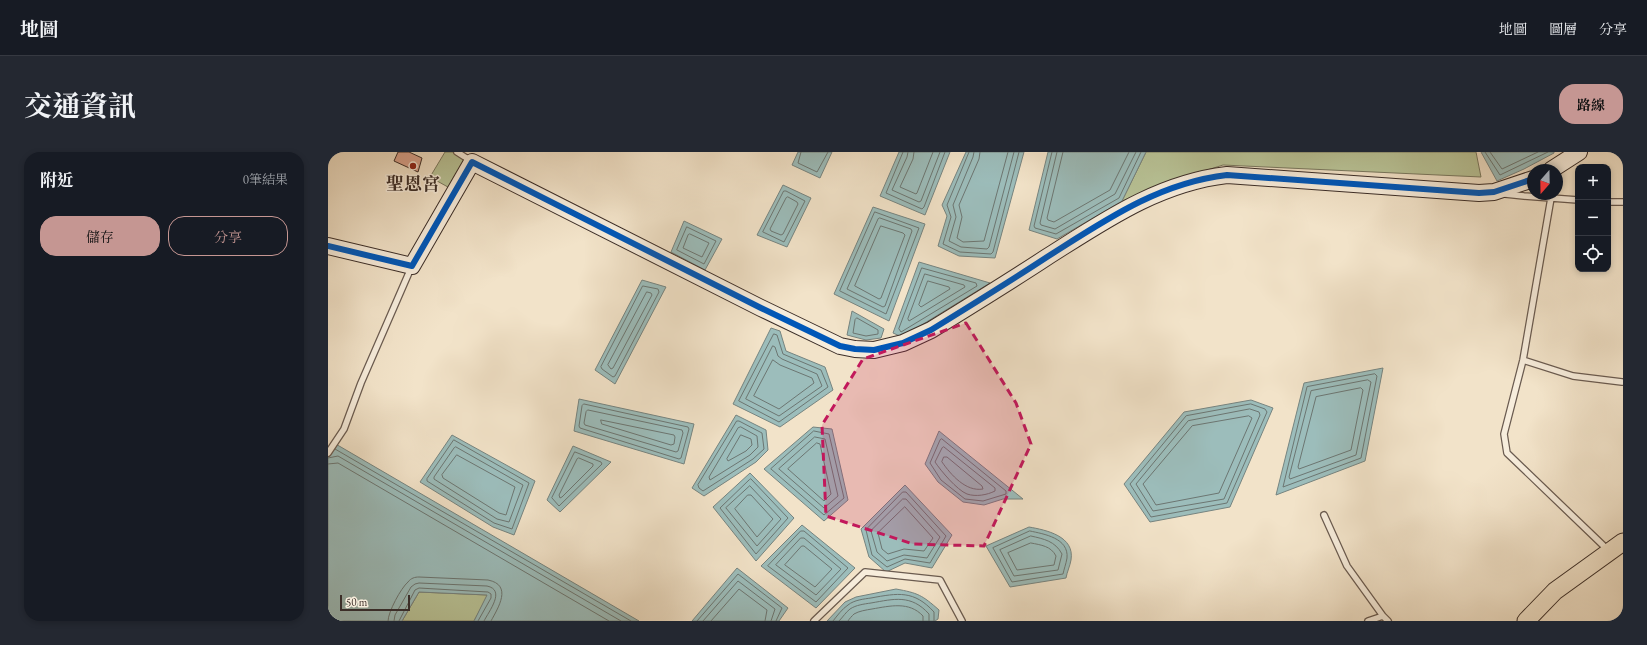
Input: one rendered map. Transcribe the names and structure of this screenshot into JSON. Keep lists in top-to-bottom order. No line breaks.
{"places":["聖恩宮"],"scale_bar":"50 m","north":"bottom","page":{"header":"地圖","nav":["地圖","圖層","分享"],"title":"交通資訊","buttons":["路線",["儲存","分享"]],"heading":["附近","0筆結果"],"map_buttons":["+","−"],"scale":"50 m"}}
